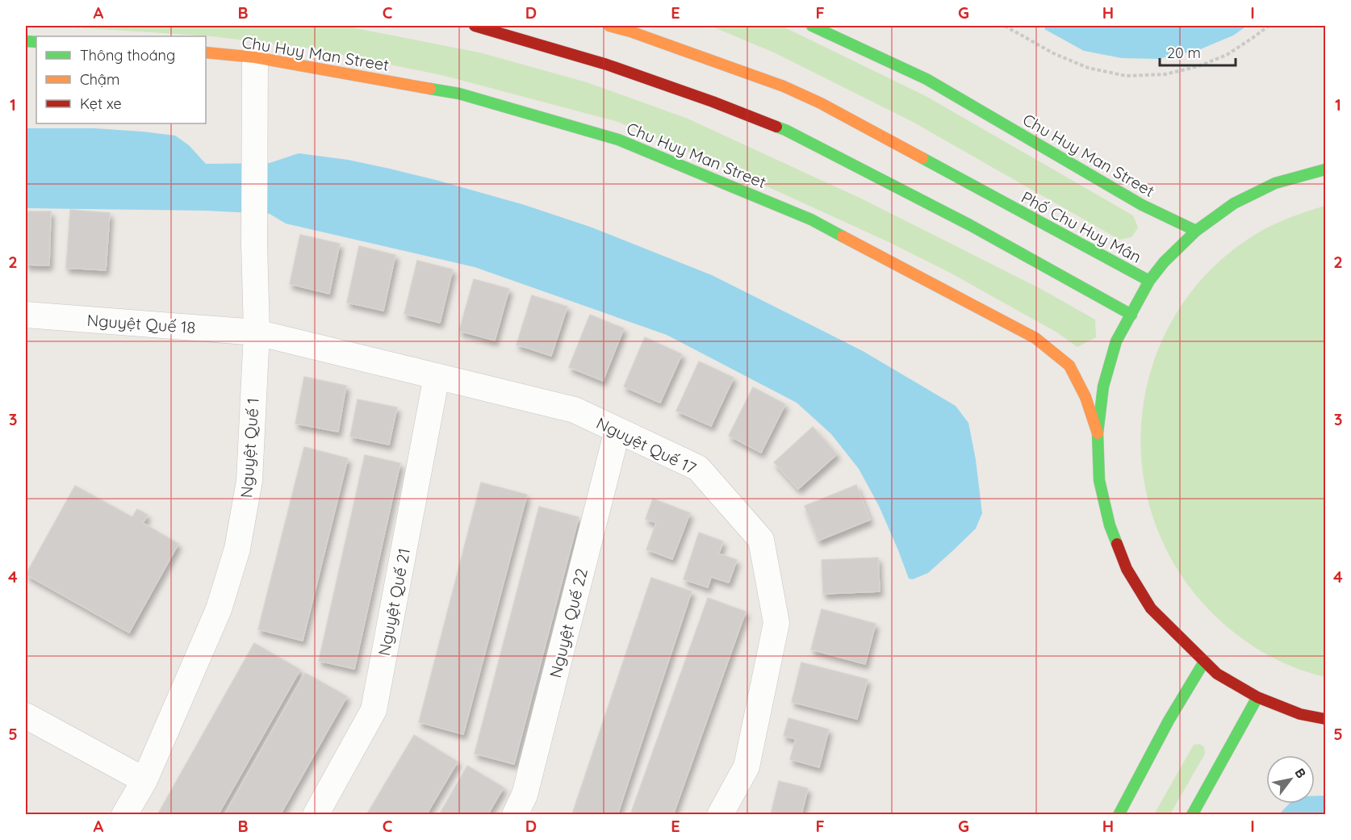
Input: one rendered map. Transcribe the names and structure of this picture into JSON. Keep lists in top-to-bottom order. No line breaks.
{"streets":{"main road":["Chu Huy Man Street"],"street":["Nguyệt Quế 18","Nguyệt Quế 17","Nguyệt Quế 1","Nguyệt Quế 21","Nguyệt Quế 22"]},"crossings":[["Chu Huy Man Street","Nguyệt Quế 1"],["Nguyệt Quế 18","Nguyệt Quế 17"],["Nguyệt Quế 18","Nguyệt Quế 1"],["Nguyệt Quế 17","Nguyệt Quế 1"],["Nguyệt Quế 17","Nguyệt Quế 21"],["Nguyệt Quế 17","Nguyệt Quế 22"]],"legend":["Thông thoáng","Chậm","Kẹt xe"],"scale_bar":"20 m","north":"top right","grid":{"columns":["A","B","C","D","E","F","G","H","I"],"rows":["1","2","3","4","5"]}}
